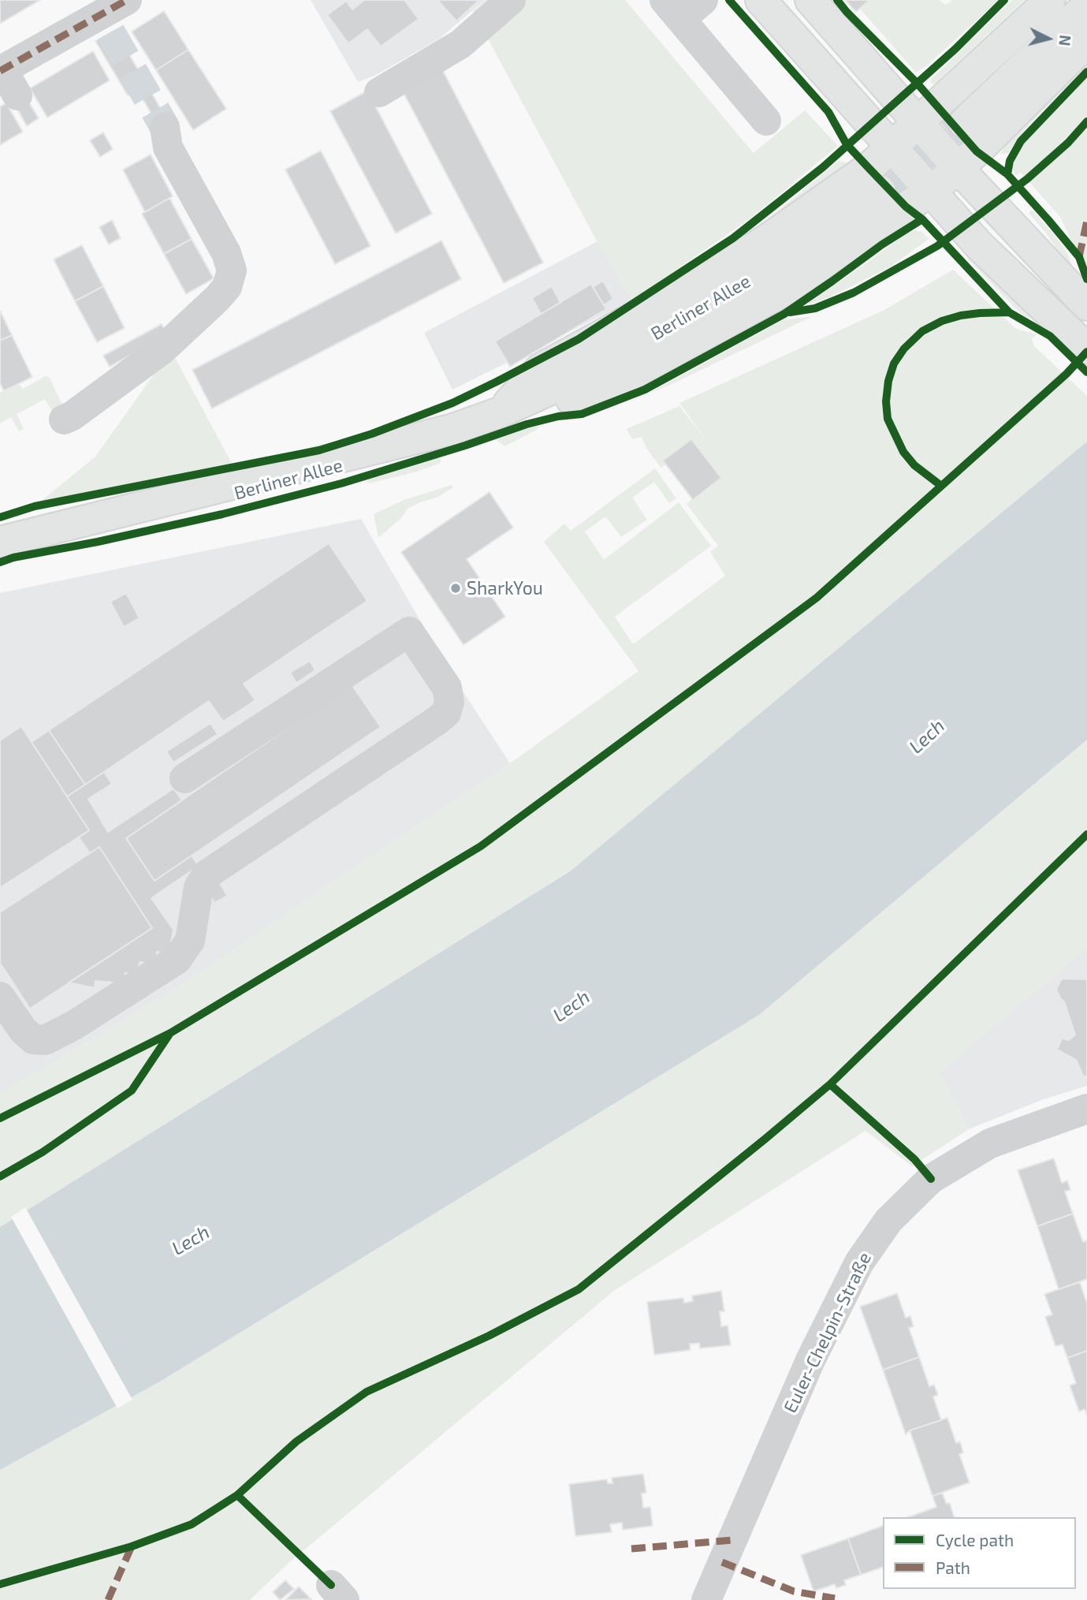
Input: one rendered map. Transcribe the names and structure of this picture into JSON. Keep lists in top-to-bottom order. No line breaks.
{"streets":{"main road":["Berliner Allee"],"street":["Euler-Chelpin-Straße"]},"water":["Lech"],"places":["SharkYou"],"legend":["Cycle path","Path"],"north":"right"}
